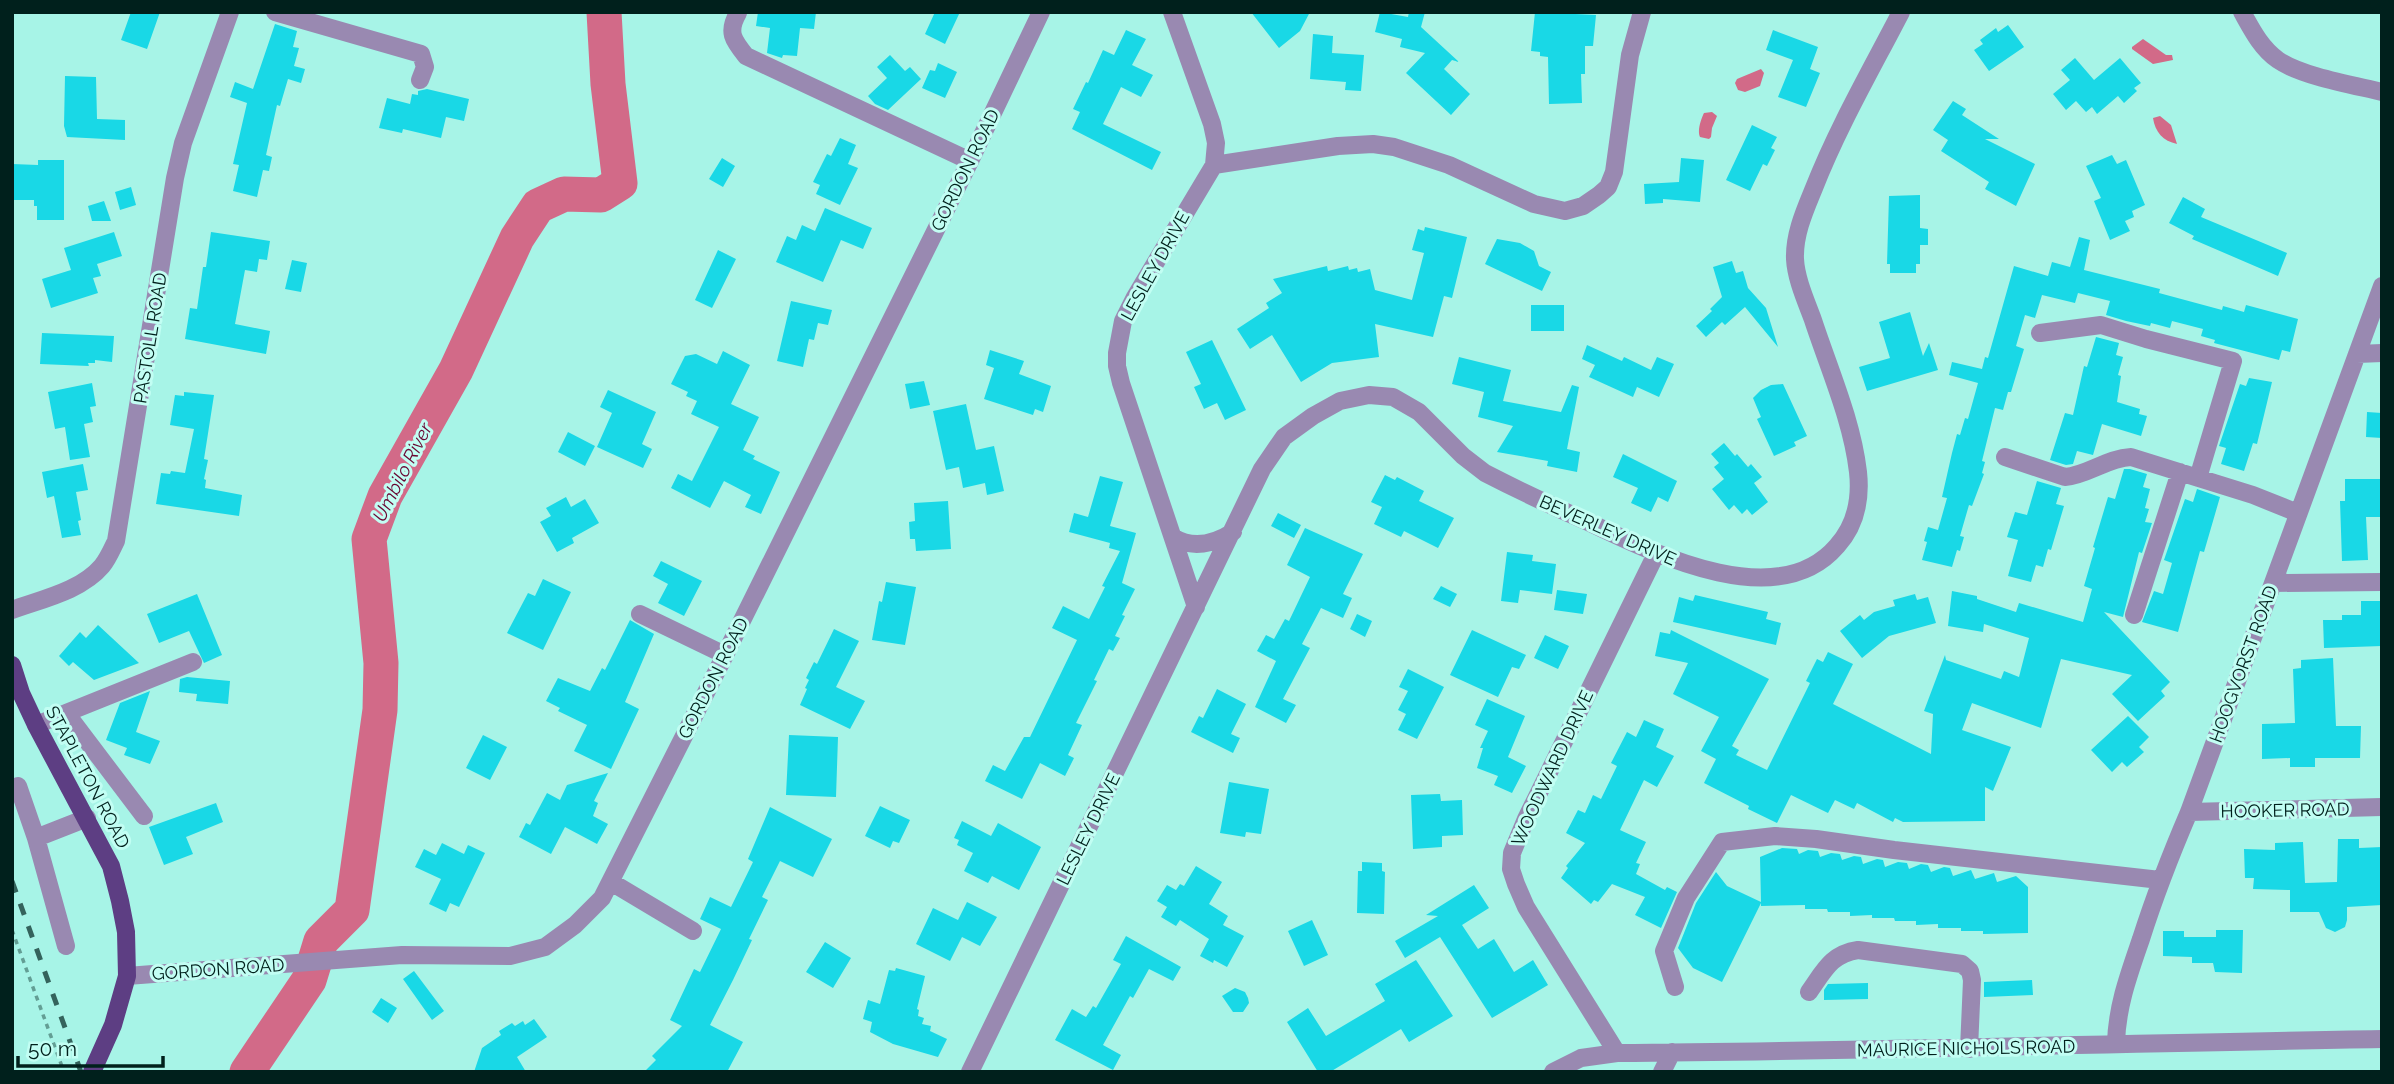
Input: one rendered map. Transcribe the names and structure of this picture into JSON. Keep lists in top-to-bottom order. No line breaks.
{"streets":{"main road":["STAPLETON ROAD"],"street":["GORDON ROAD","LESLEY DRIVE","PASTOLL ROAD","BEVERLEY DRIVE","HOOGVORST ROAD","WOODWARD DRIVE","HOOKER ROAD","MAURICE NICHOLS ROAD"]},"crossings":[["GORDON ROAD","STAPLETON ROAD"],["LESLEY DRIVE","BEVERLEY DRIVE"],["BEVERLEY DRIVE","WOODWARD DRIVE"],["HOOGVORST ROAD","HOOKER ROAD"],["HOOGVORST ROAD","MAURICE NICHOLS ROAD"],["WOODWARD DRIVE","MAURICE NICHOLS ROAD"]],"water":["Umbilo River"],"scale_bar":"50 m"}
